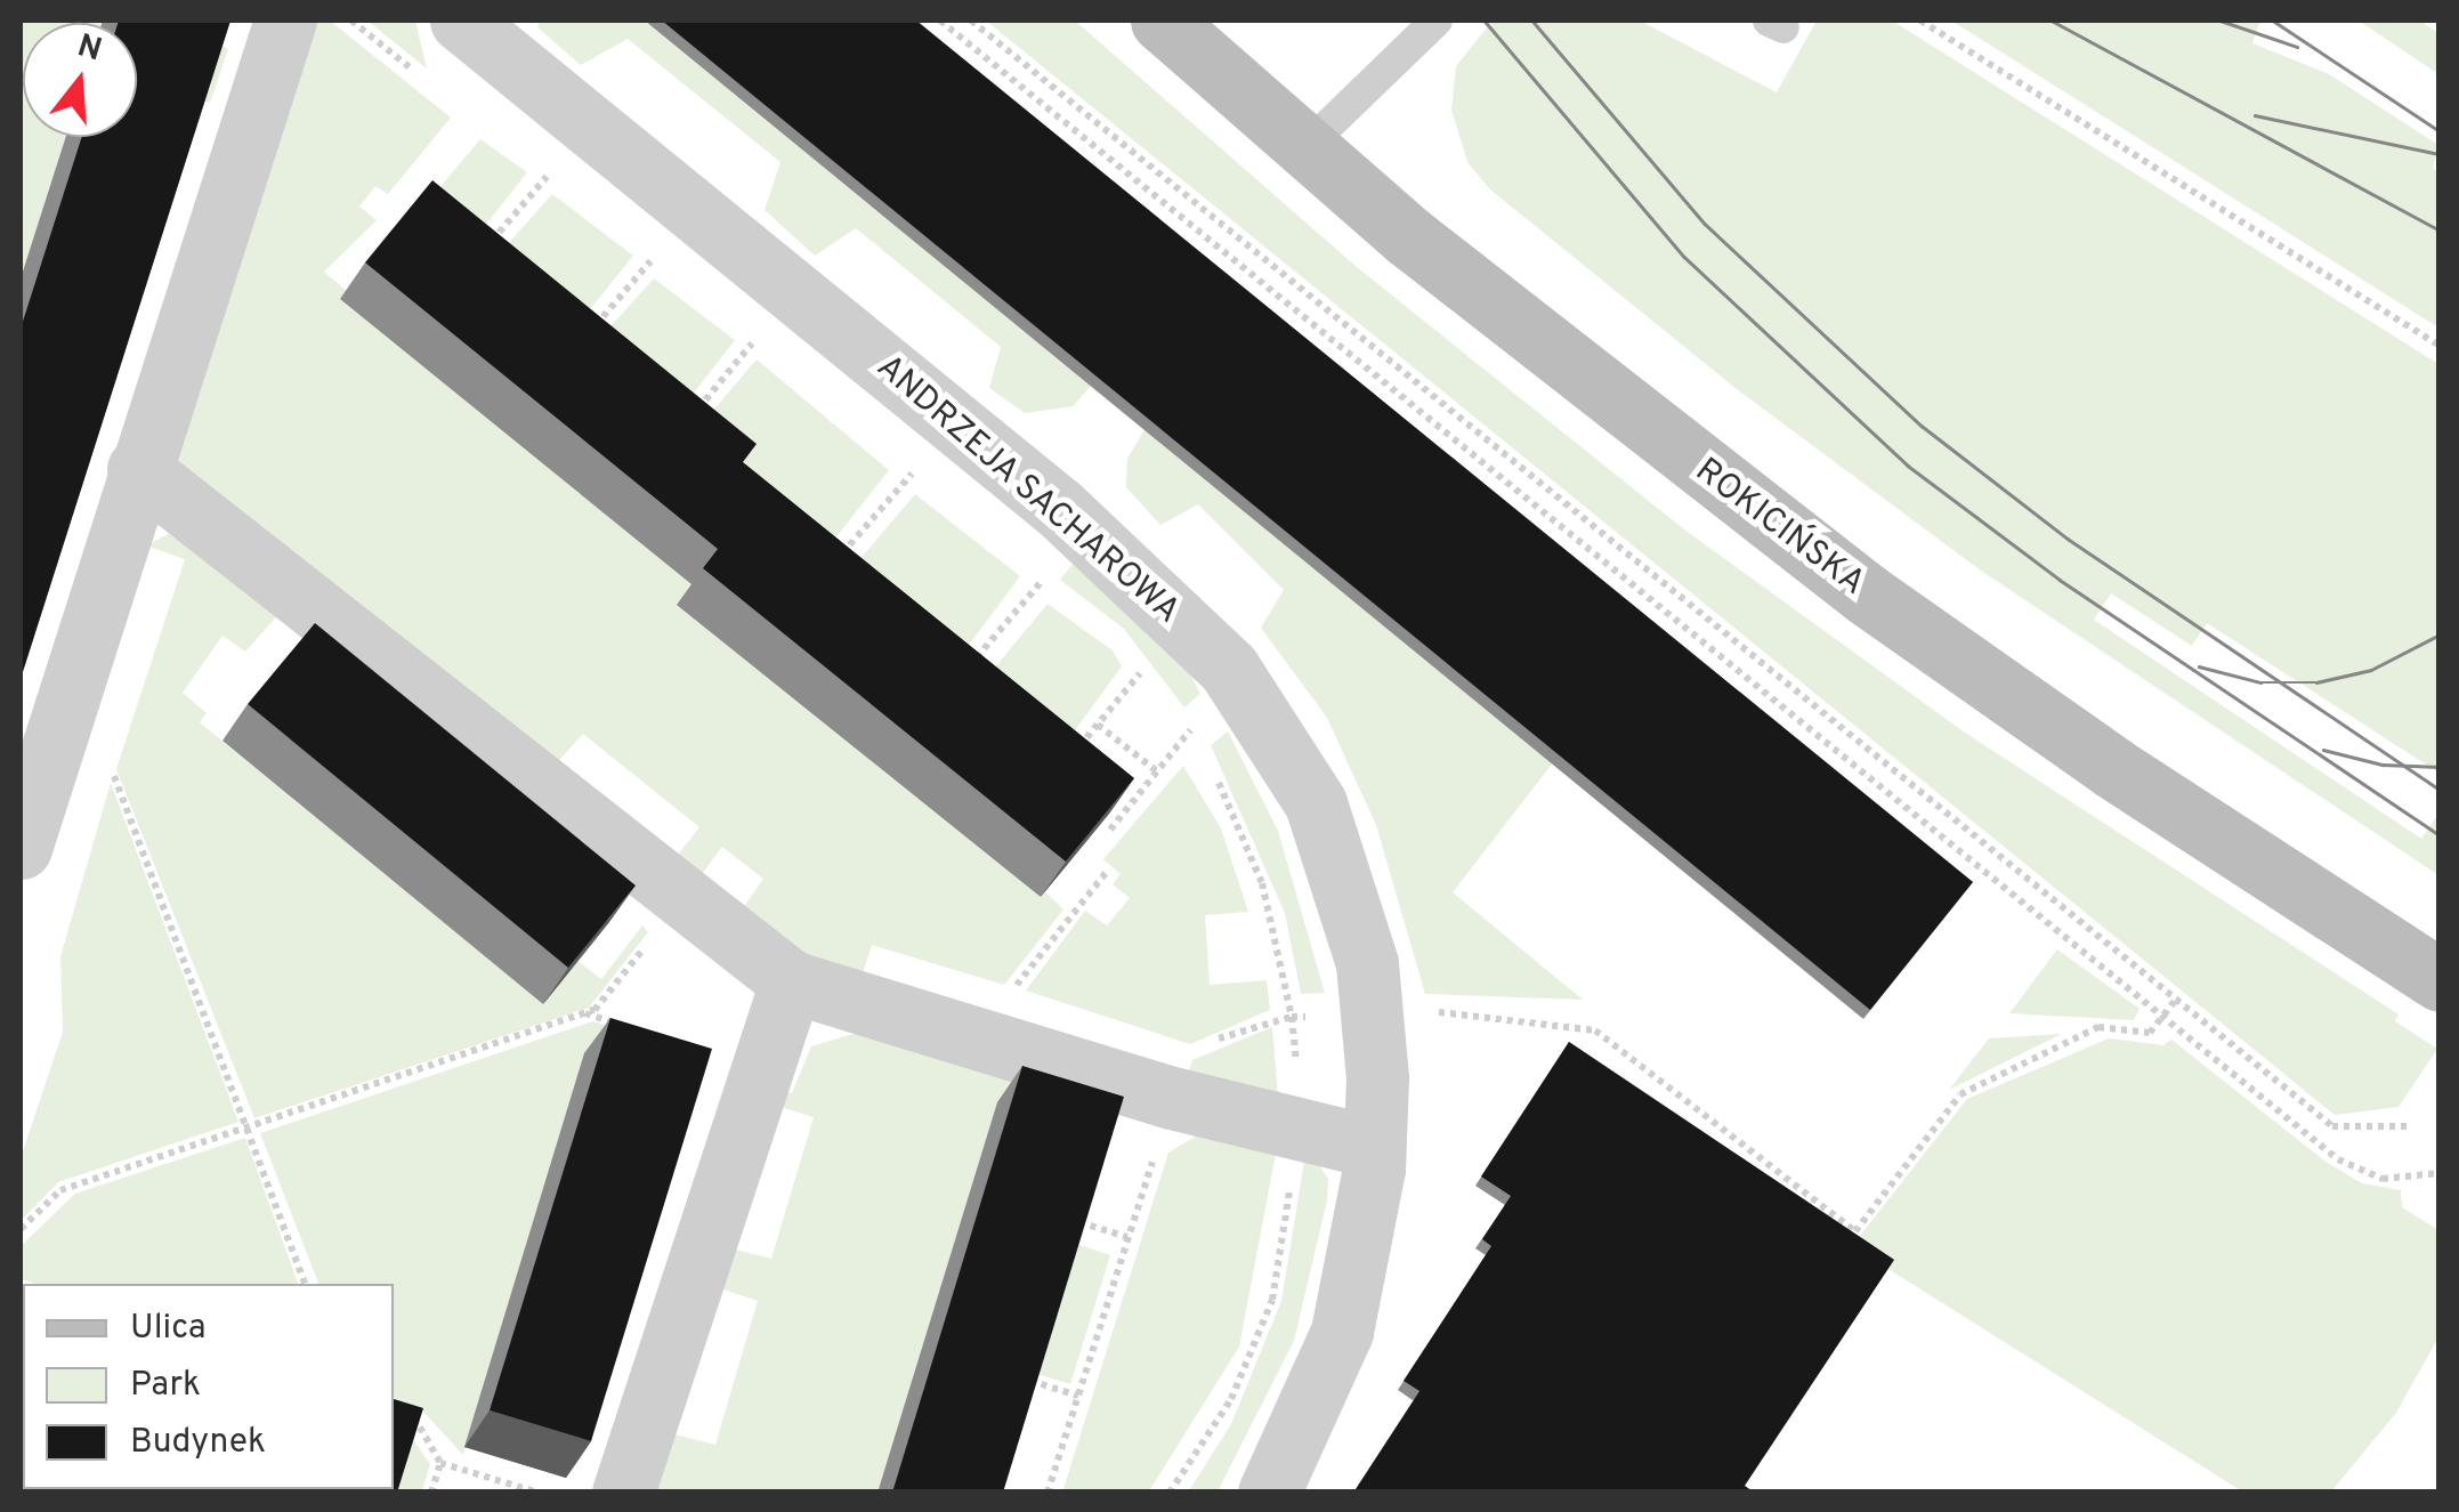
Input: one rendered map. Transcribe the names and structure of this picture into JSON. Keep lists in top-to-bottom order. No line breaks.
{"streets":{"main road":["ROKICIŃSKA"],"street":["ANDRZEJA SACHAROWA"]},"legend":["Ulica","Park","Budynek"],"north":"top"}
